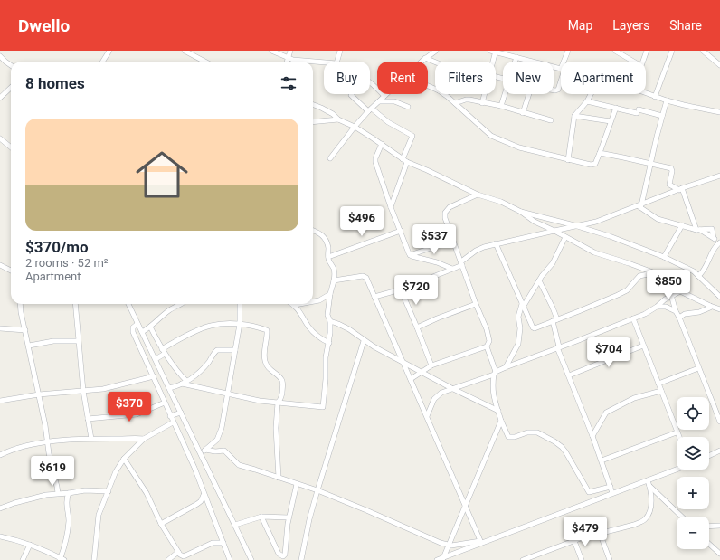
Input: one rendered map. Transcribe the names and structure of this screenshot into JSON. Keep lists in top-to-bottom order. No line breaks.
{"page":{"header":"Dwello","nav":["Map","Layers","Share"],"chip":["Buy","Rent","Filters","New","Apartment"],"heading":"8 homes","list":[{"name":"$370/mo","note":"2 rooms · 52 m² · Apartment"}],"price":["$496","$537","$850","$720","$704","$370","$619","$479"],"map_buttons":["+","−"]}}
